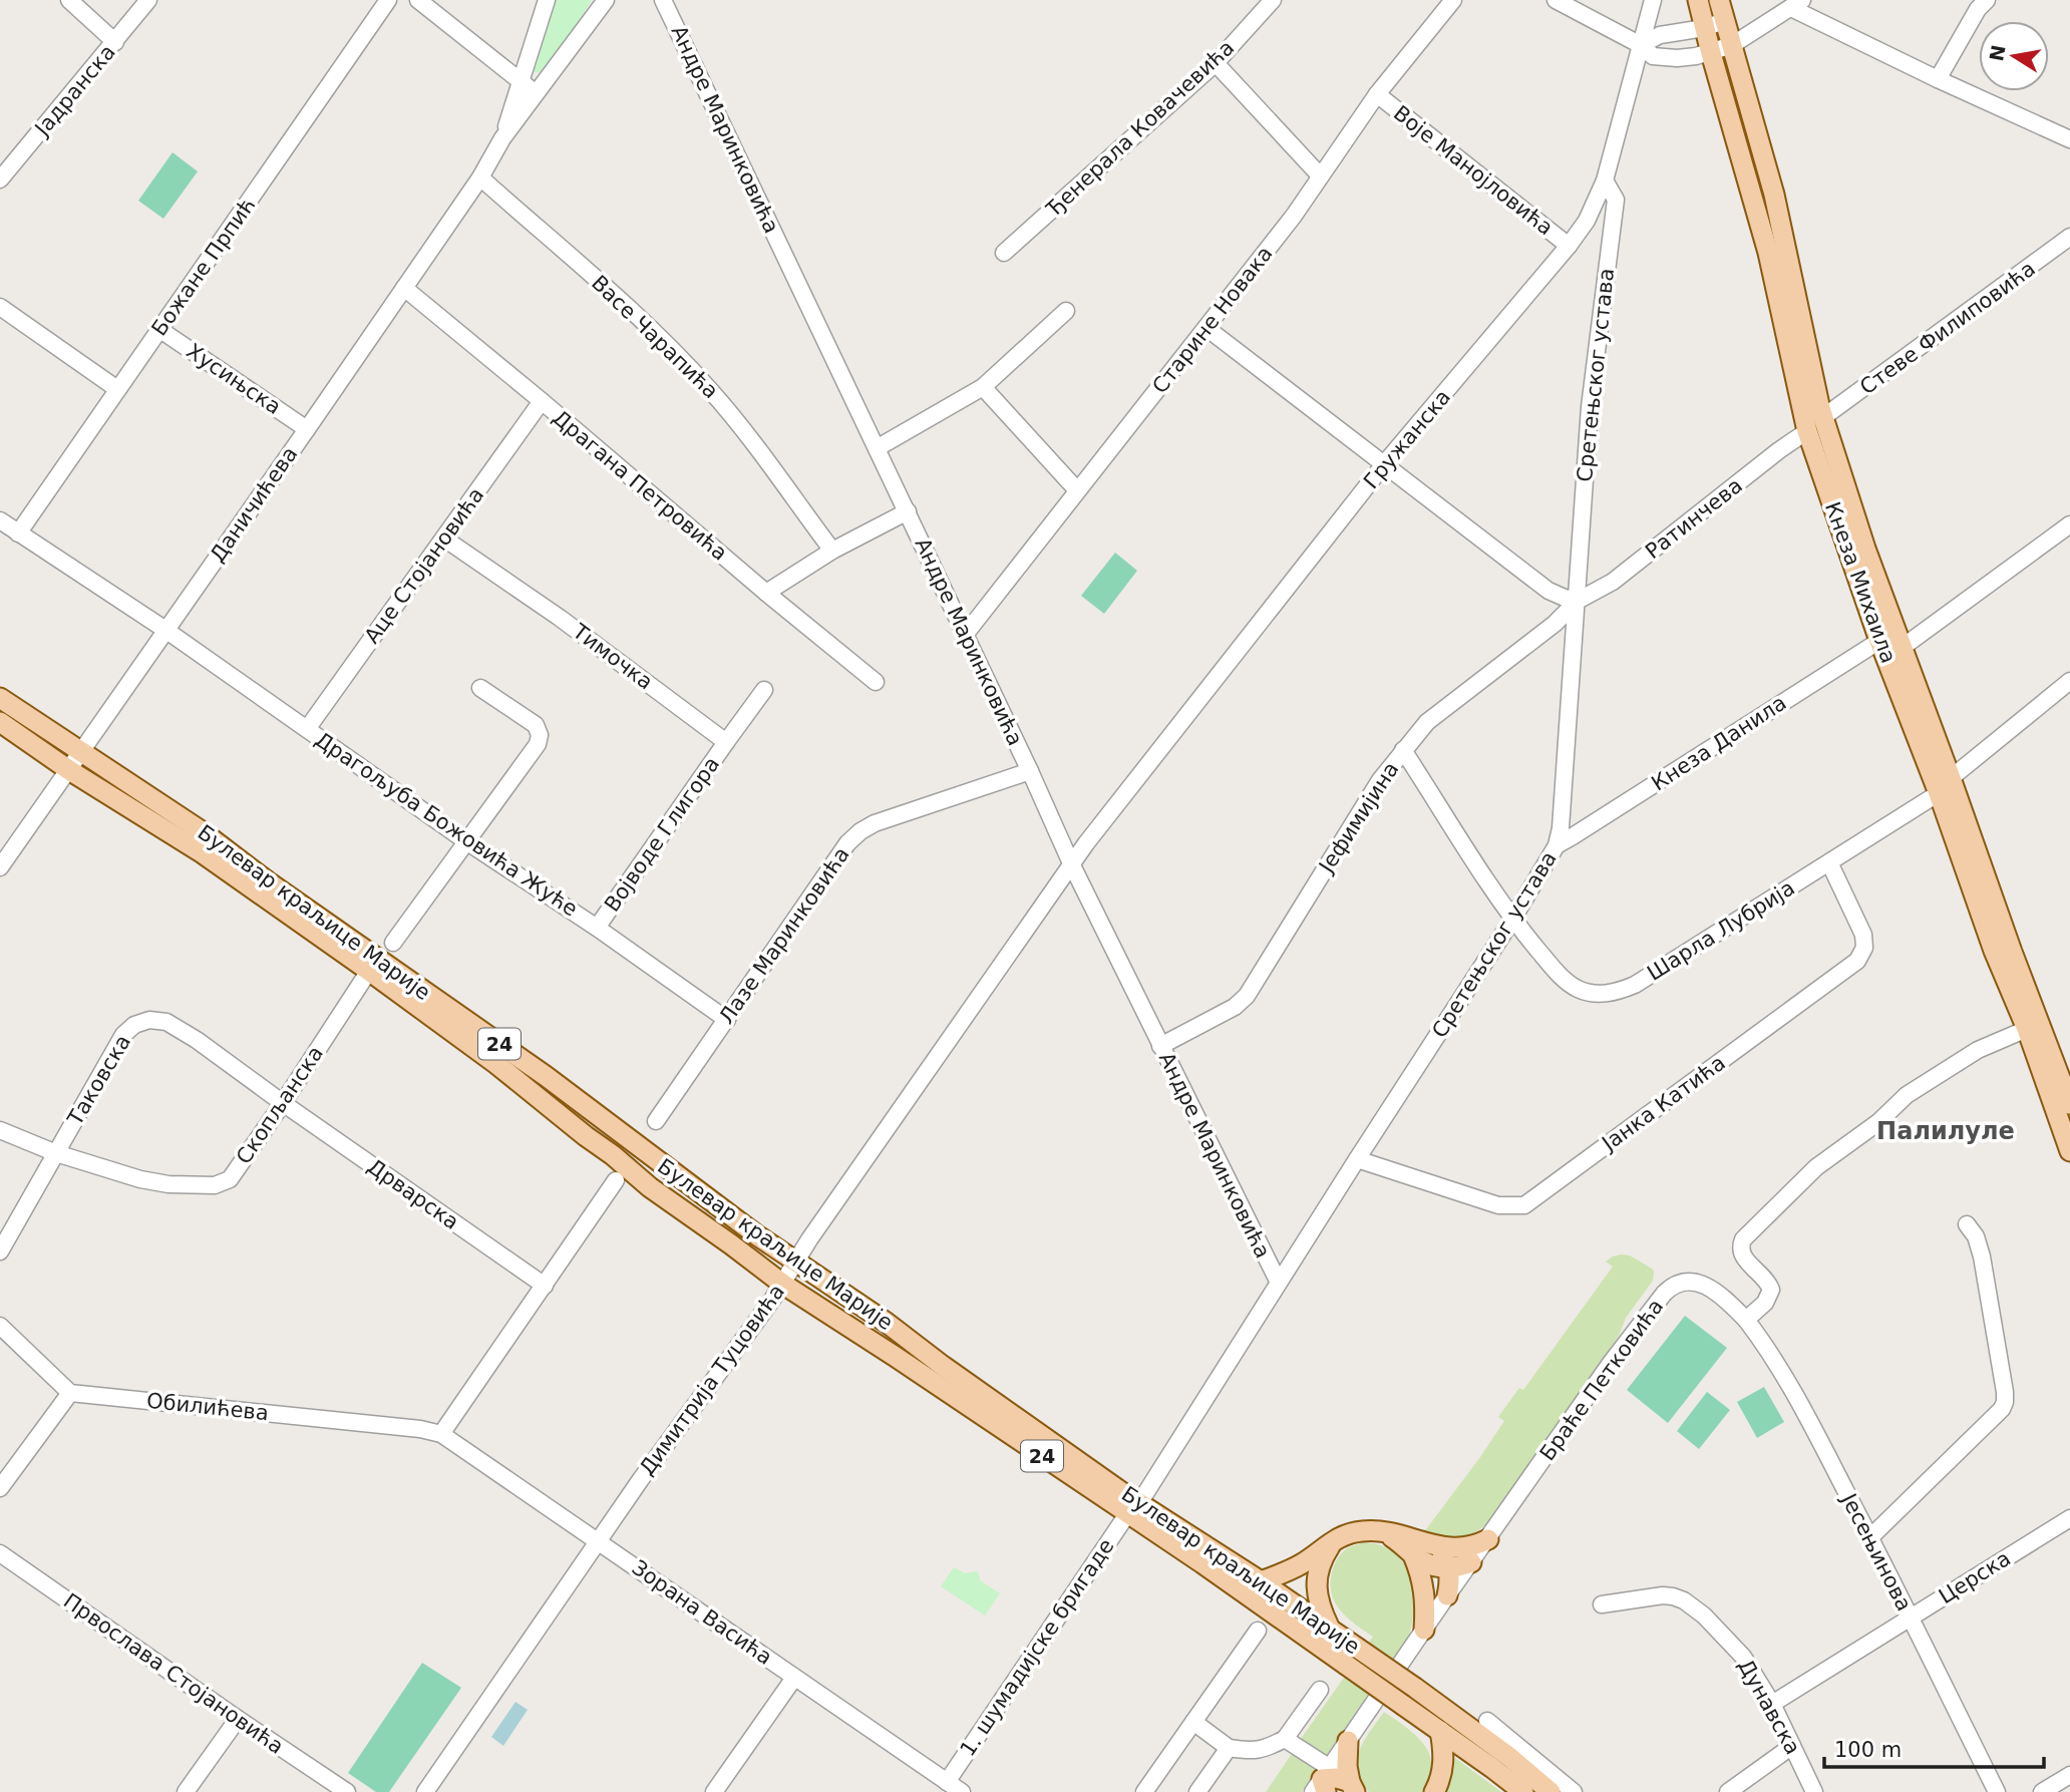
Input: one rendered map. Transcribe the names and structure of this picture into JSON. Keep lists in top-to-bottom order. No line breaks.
{"streets":{"main road":["Кнеза Михаила","Булевар краљице Марије","24"],"street":["Јадранска","Ђенерала Ковачевића","Андре Маринковића","Воје Манојловића","Божане Прпић","Старине Новака","Стеве Филиповића","Васе Чарапића","Сретењског устава","Хусињска","Гружанска","Драгана Петровића","Даничићева","Ратинчева","Аце Стојановића","Тимочка","Кнеза Данила","Јефимијина","Драгољуба Божовића Жуће","Војводе Глигора","Шарла Лубрија","Лазе Маринковића","Таковска","Јанка Катића","Скопљанска","Дрварска","Димитрија Туцовића","Браће Петковића","Обилићева","Јесењинова","Церска","Зорана Васића","1. шумадијске бригаде","Првослава Стојановића","Дунавска"]},"crossings":[["Андре Маринковића","Старине Новака"],["Андре Маринковића","Сретењског устава"],["Андре Маринковића","Гружанска"],["Андре Маринковића","Јефимијина"],["Андре Маринковића","Лазе Маринковића"],["Андре Маринковића","Димитрија Туцовића"],["Воје Манојловића","Старине Новака"],["Воје Манојловића","Гружанска"],["Божане Прпић","Хусињска"],["Божане Прпић","Драгољуба Божовића Жуће"],["Стеве Филиповића","Кнеза Михаила"],["Васе Чарапића","Даничићева"],["Сретењског устава","Гружанска"],["Сретењског устава","Ратинчева"],["Сретењског устава","Кнеза Данила"],["Сретењског устава","Јефимијина"],["Сретењског устава","Булевар краљице Марије"],["Сретењског устава","Шарла Лубрија"],["Сретењског устава","Јанка Катића"],["Сретењског устава","1. шумадијске бригаде"],["Хусињска","Даничићева"],["Гружанска","Димитрија Туцовића"],["Драгана Петровића","Даничићева"],["Драгана Петровића","Аце Стојановића"],["Даничићева","Драгољуба Божовића Жуће"],["Даничићева","Булевар краљице Марије"],["Ратинчева","Кнеза Михаила"],["Ратинчева","Јефимијина"],["Аце Стојановића","Тимочка"],["Аце Стојановића","Драгољуба Божовића Жуће"],["Кнеза Михаила","Кнеза Данила"],["Кнеза Михаила","Шарла Лубрија"],["Тимочка","Војводе Глигора"],["Јефимијина","Шарла Лубрија"],["Драгољуба Божовића Жуће","Војводе Глигора"],["Драгољуба Божовића Жуће","Лазе Маринковића"],["Булевар краљице Марије","Скопљанска"],["Булевар краљице Марије","Димитрија Туцовића"],["Булевар краљице Марије","1. шумадијске бригаде"],["Шарла Лубрија","Јанка Катића"],["Таковска","Скопљанска"],["Таковска","Дрварска"],["Скопљанска","Дрварска"],["Димитрија Туцовића","Зорана Васића"],["Браће Петковића","Јесењинова"],["Обилићева","Зорана Васића"],["Јесењинова","Церска"],["Церска","Дунавска"],["Зорана Васића","1. шумадијске бригаде"]],"districts":["Палилуле"],"scale_bar":"100 m","north":"left"}
